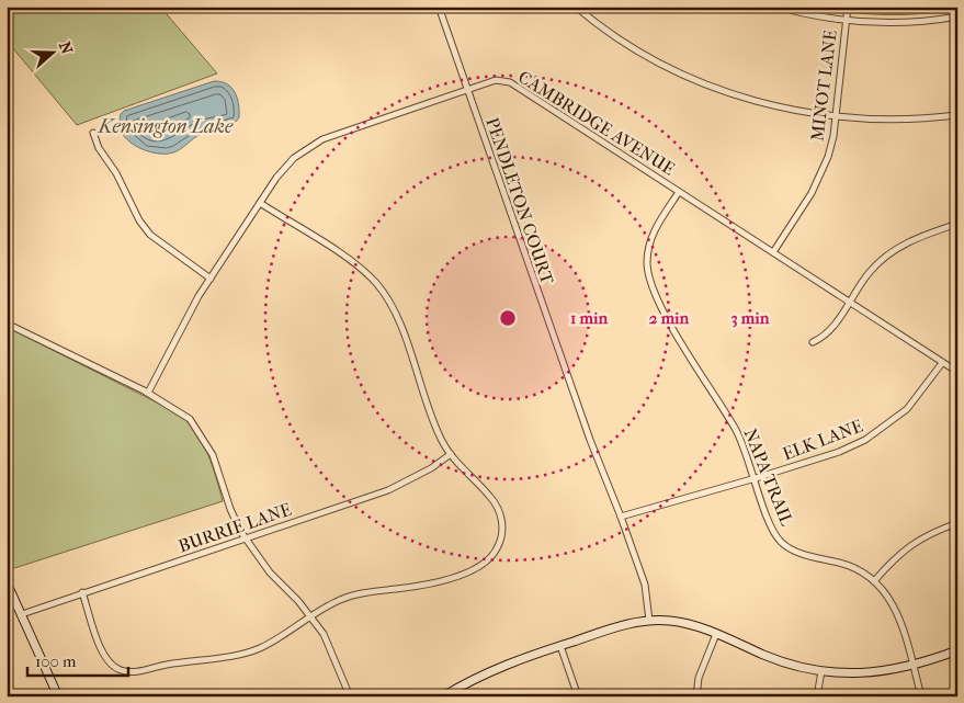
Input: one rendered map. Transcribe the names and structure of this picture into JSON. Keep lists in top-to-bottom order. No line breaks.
{"streets":{"street":["MINOT LANE","CAMBRIDGE AVENUE","PENDLETON COURT","ELK LANE","NAPA TRAIL","BURRIE LANE"]},"crossings":[["MINOT LANE","CAMBRIDGE AVENUE"],["CAMBRIDGE AVENUE","PENDLETON COURT"],["CAMBRIDGE AVENUE","ELK LANE"],["CAMBRIDGE AVENUE","NAPA TRAIL"],["PENDLETON COURT","ELK LANE"],["ELK LANE","NAPA TRAIL"]],"water":["Kensington Lake"],"scale_bar":"100 m","north":"right","rings":["1 min","2 min","3 min"]}
